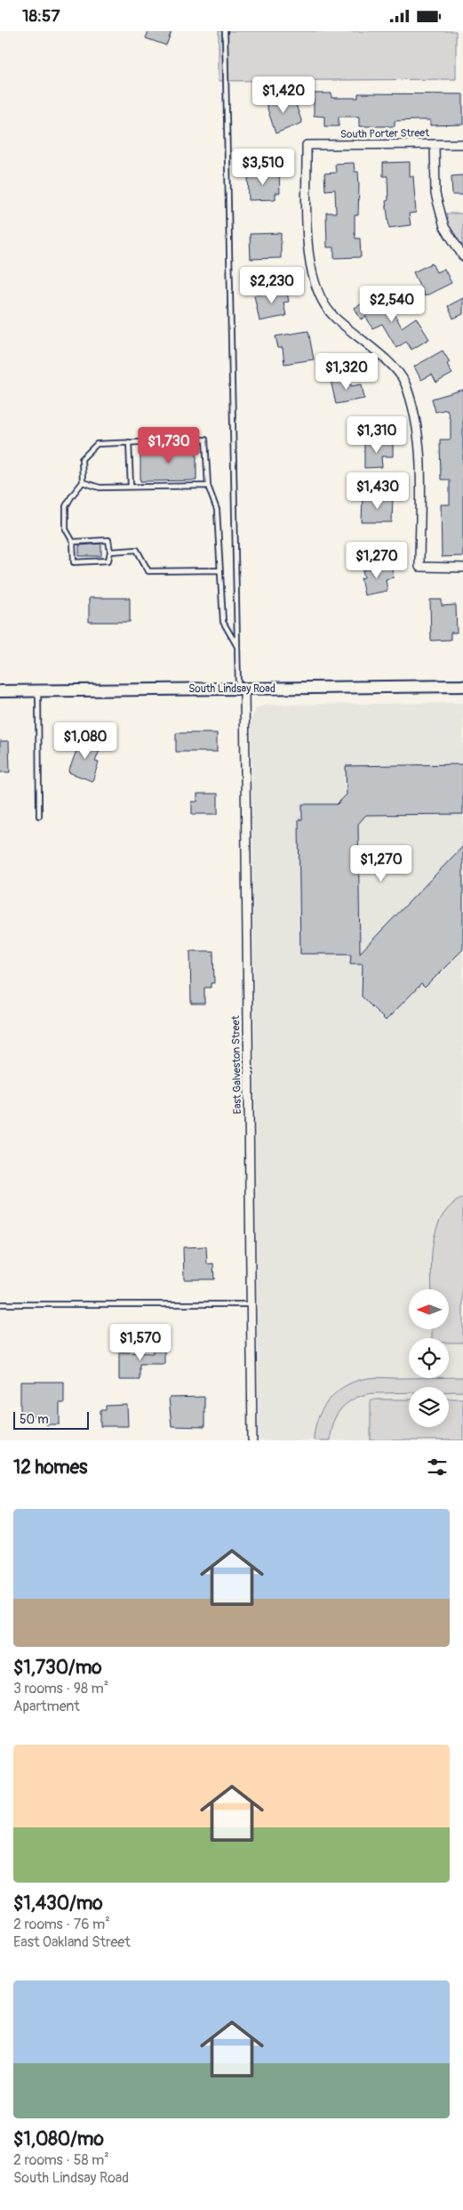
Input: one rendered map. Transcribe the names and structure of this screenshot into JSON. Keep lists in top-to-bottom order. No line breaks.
{"streets":{"main road":["South Lindsay Road"],"street":["South Porter Street","East Galveston Street"]},"crossings":[["South Lindsay Road","East Galveston Street"]],"scale_bar":"50 m","north":"left","page":{"status":"18:57","price":["$1,420","$3,510","$2,230","$2,540","$1,320","$1,310","$1,730","$1,430","$1,270","$1,080","$1,270","$1,570"],"scale":"50 m","heading":"12 homes","list":[{"name":"$1,730/mo","note":"3 rooms · 98 m² · Apartment"},{"name":"$1,430/mo","note":"2 rooms · 76 m² · East Oakland Street"},{"name":"$1,080/mo","note":"2 rooms · 58 m² · South Lindsay Road"}]}}
